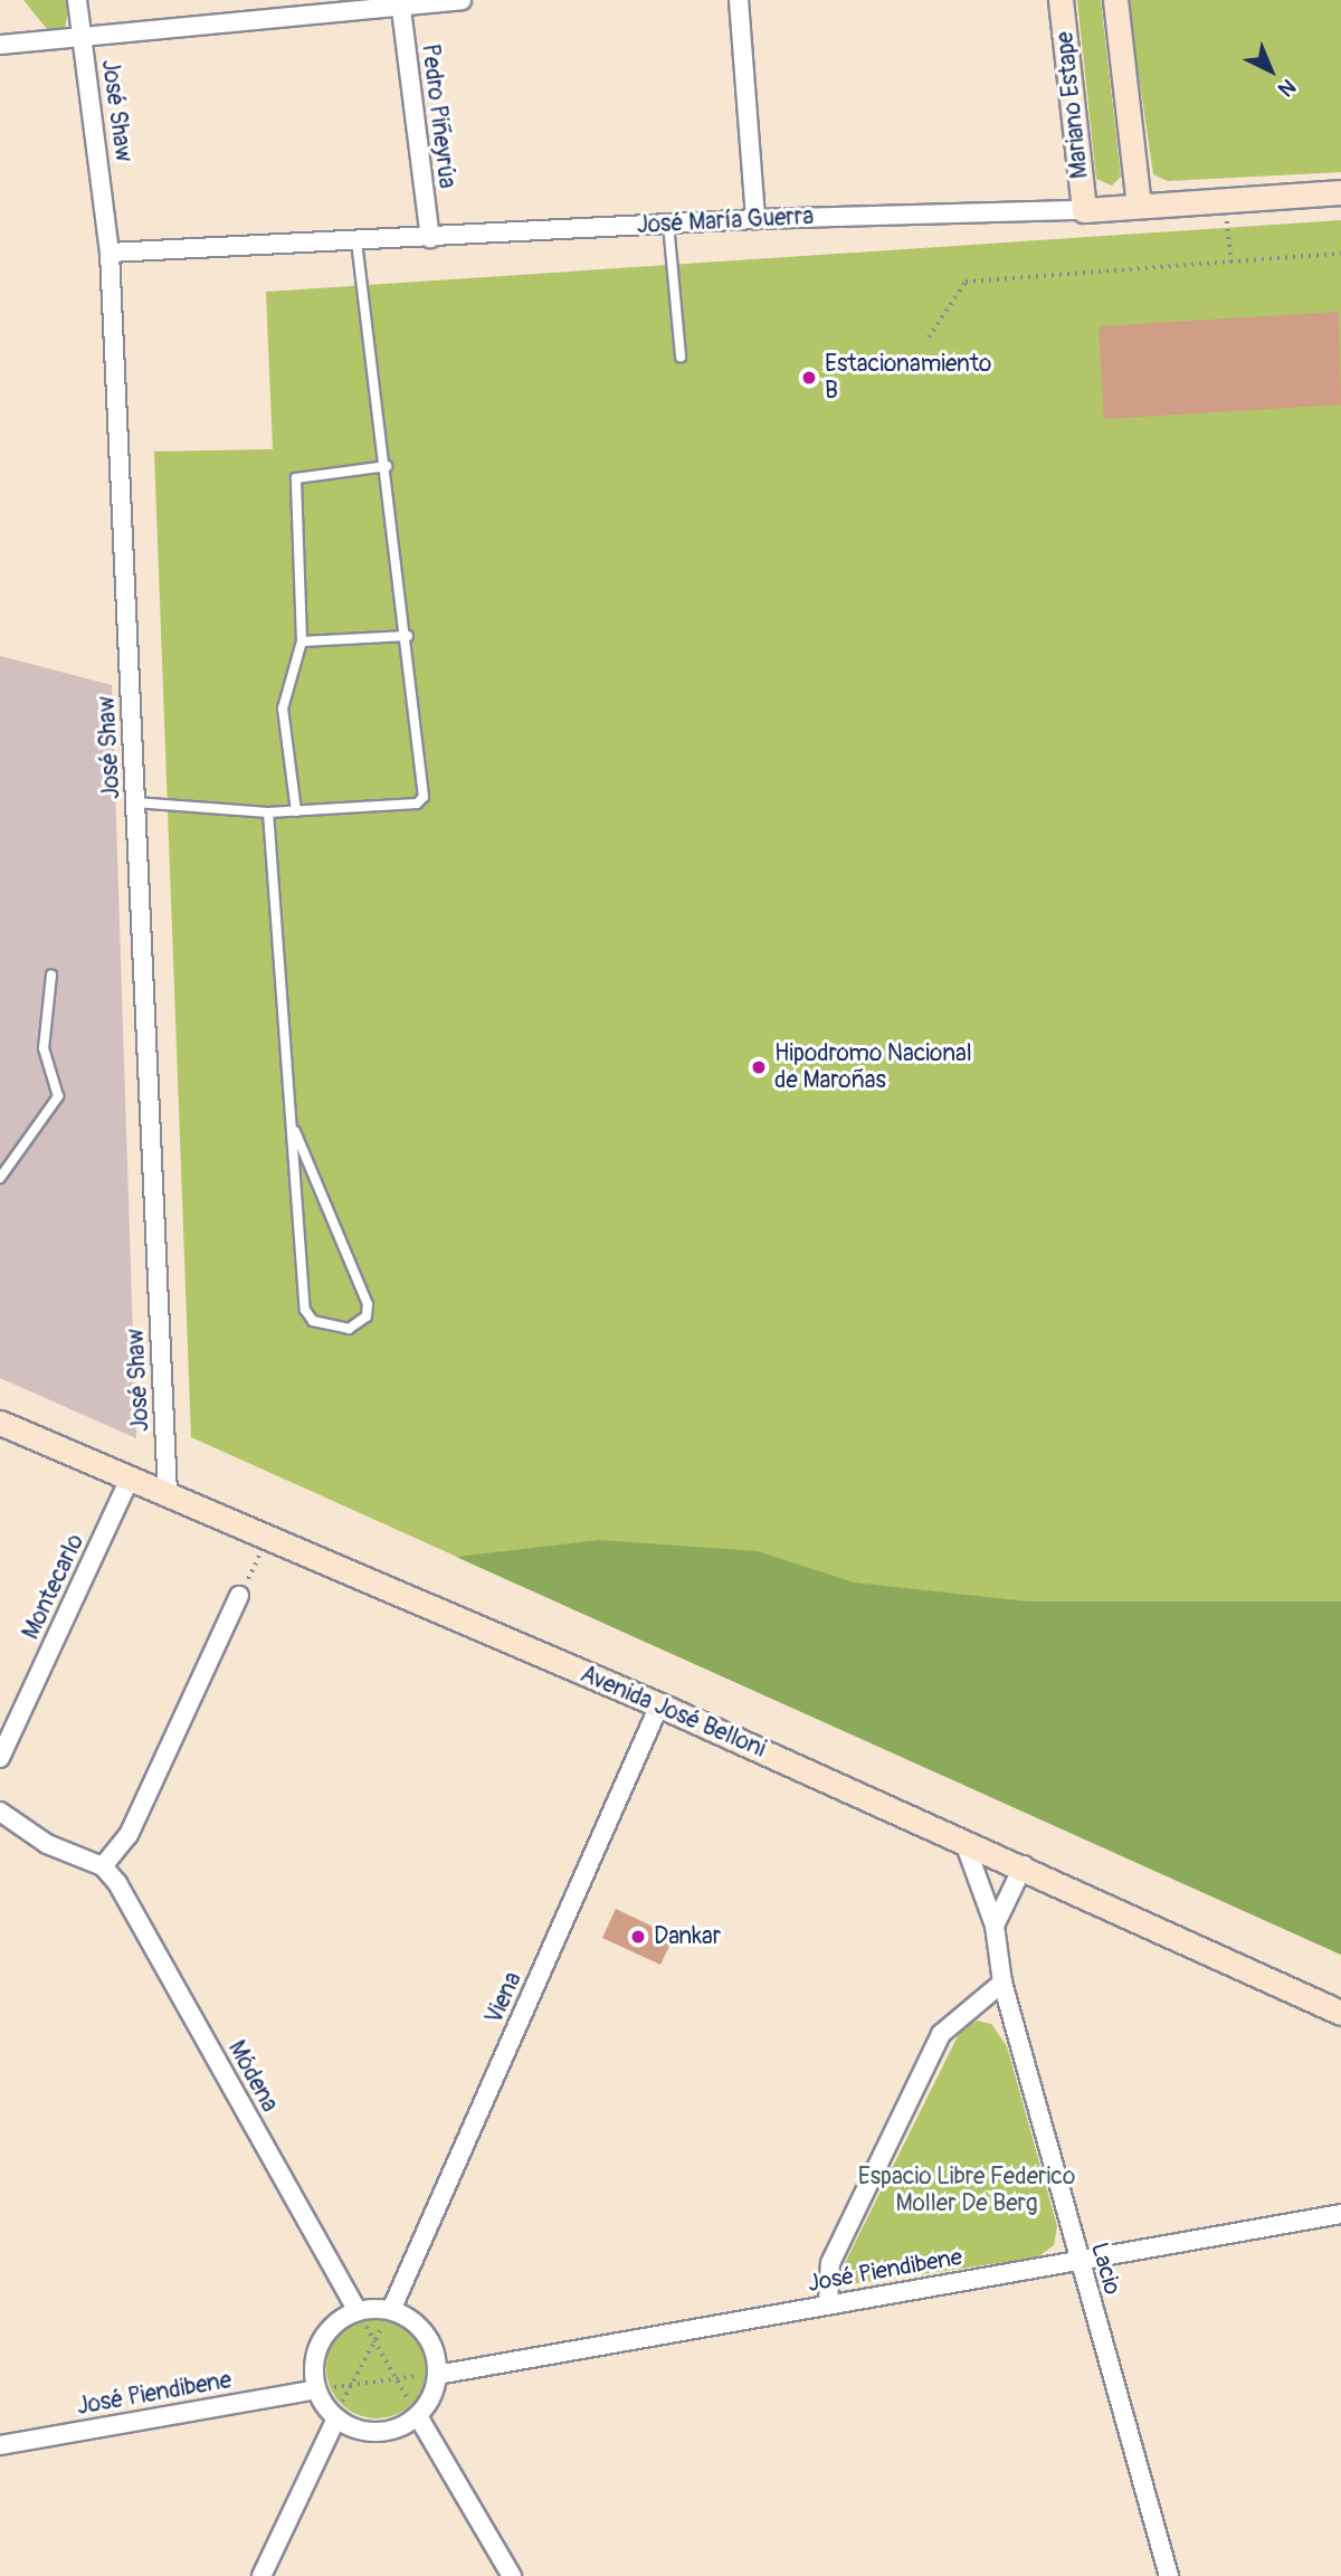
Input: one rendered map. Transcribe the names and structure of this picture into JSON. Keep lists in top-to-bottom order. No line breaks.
{"streets":{"main road":["Mariano Estape","José María Guerra","Avenida José Belloni"],"street":["José Shaw","Pedro Piñeyrúa","Montecarlo","Viena","Módena","Lacio","José Piendibene"]},"crossings":[["Mariano Estape","José María Guerra"],["José Shaw","José María Guerra"],["José Shaw","Avenida José Belloni"],["Pedro Piñeyrúa","José María Guerra"],["Montecarlo","Avenida José Belloni"],["Avenida José Belloni","Viena"],["Avenida José Belloni","Lacio"],["Lacio","José Piendibene"]],"parks":["Espacio Libre Federico Moller De Berg"],"places":["Estacionamiento B","Hipodromo Nacional de Maroñas","Dankar"],"north":"bottom right"}
